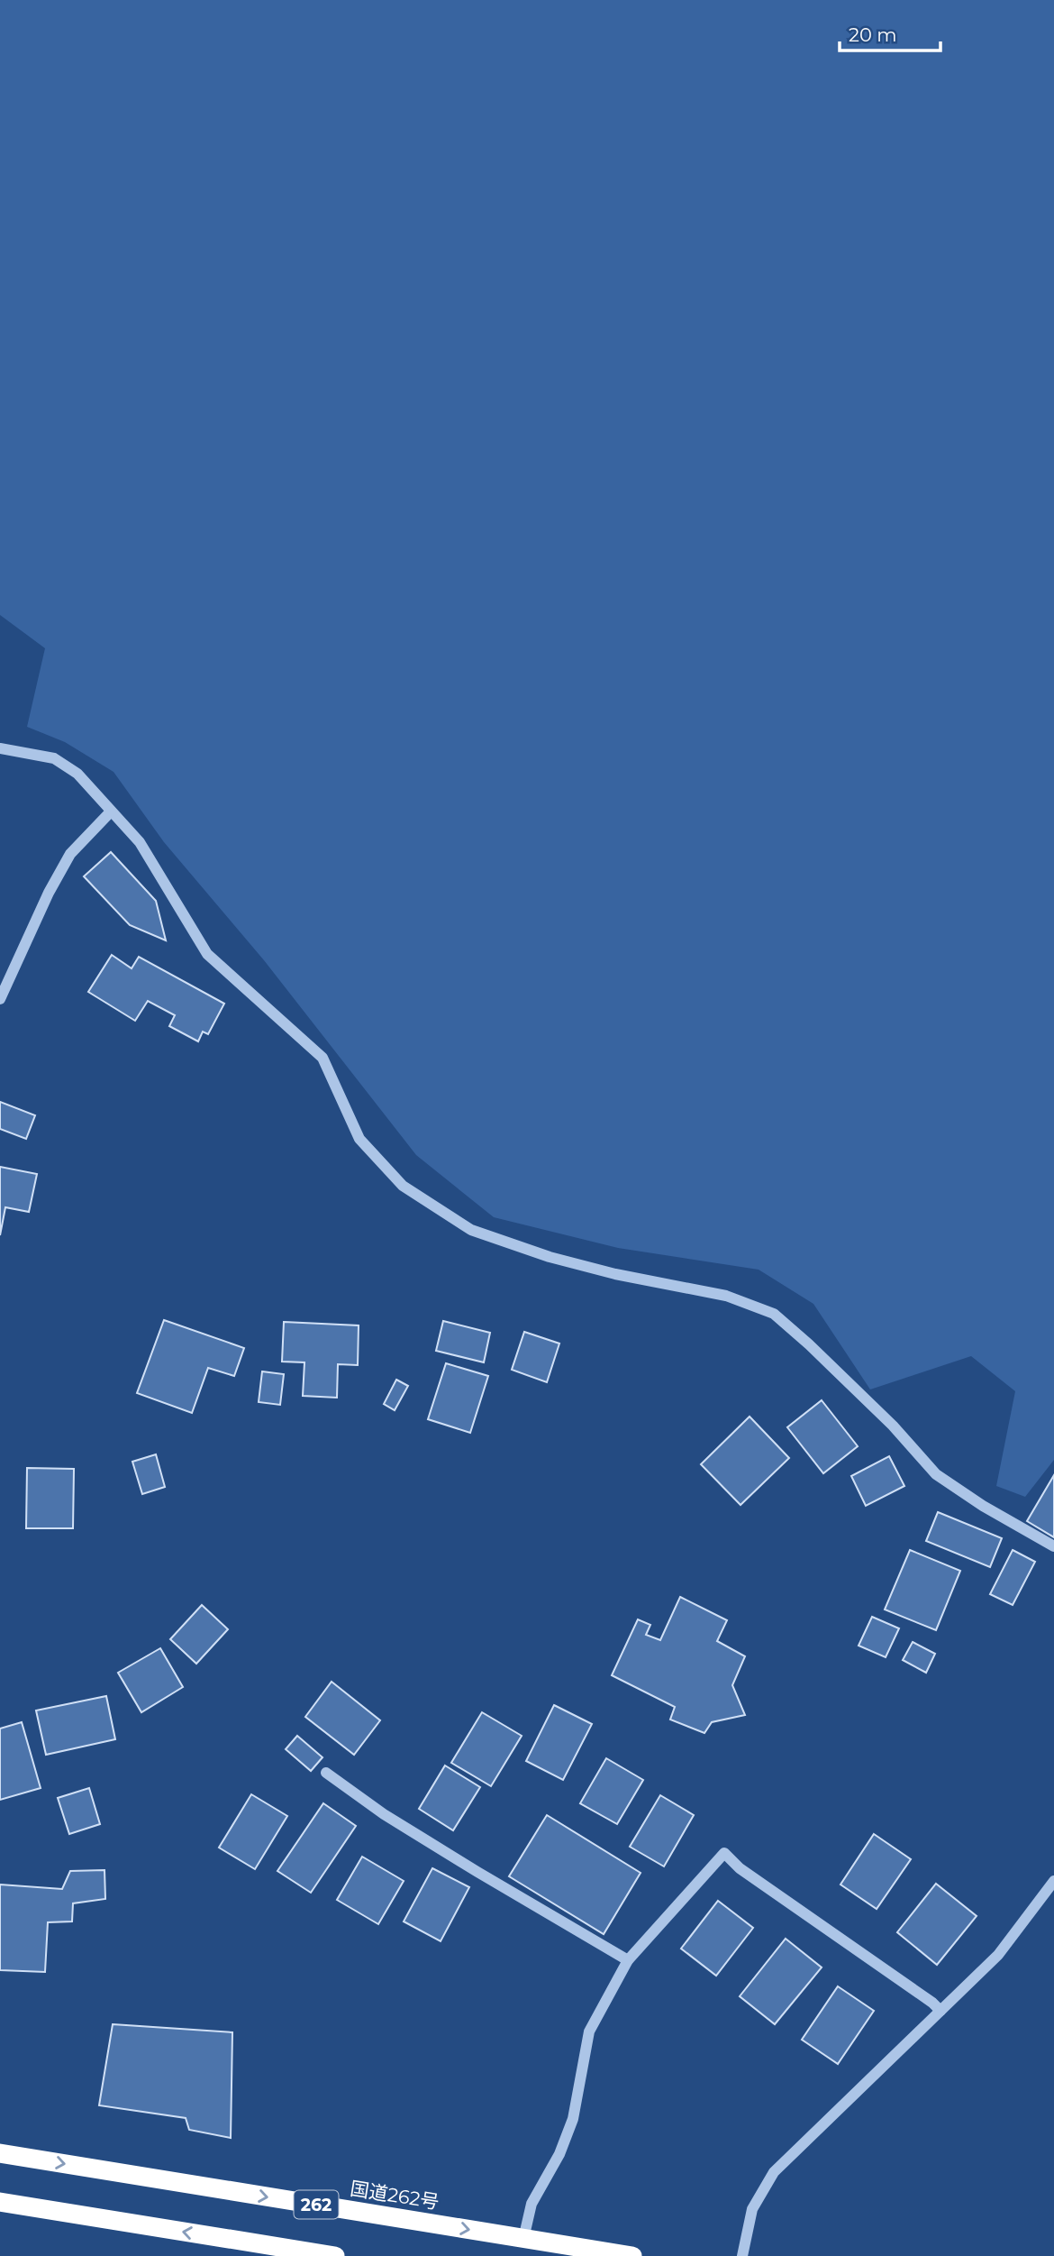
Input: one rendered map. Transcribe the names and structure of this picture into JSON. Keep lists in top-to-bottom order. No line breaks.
{"streets":{"highway":["国道262号","262"]},"scale_bar":"20 m"}
